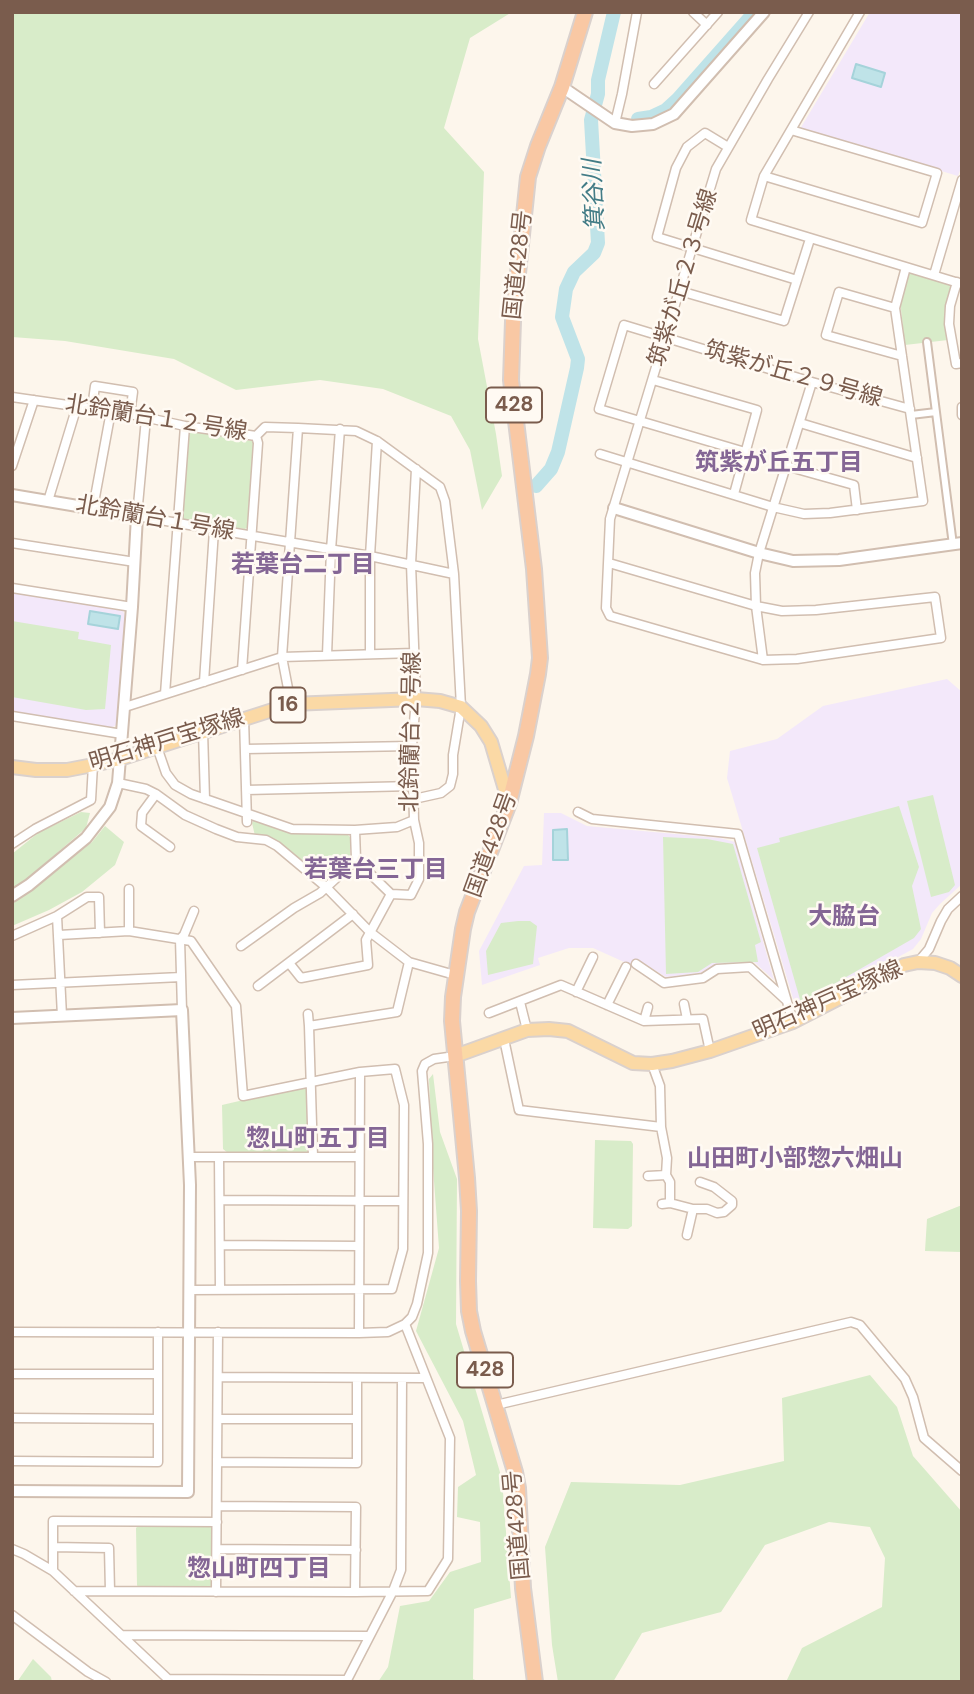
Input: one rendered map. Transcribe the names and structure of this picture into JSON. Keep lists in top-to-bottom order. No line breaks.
{"streets":{"highway":["国道428号","428"],"main road":["16","明石神戸宝塚線"],"street":["筑紫が丘２３号線","筑紫が丘２９号線","北鈴蘭台１２号線","北鈴蘭台１号線","北鈴蘭台２号線"]},"crossings":[["国道428号","明石神戸宝塚線"],["筑紫が丘２３号線","筑紫が丘２９号線"],["北鈴蘭台１２号線","北鈴蘭台１号線"],["北鈴蘭台１２号線","北鈴蘭台２号線"],["北鈴蘭台１号線","北鈴蘭台２号線"],["北鈴蘭台２号線","明石神戸宝塚線"]],"districts":["筑紫が丘五丁目","若葉台二丁目","若葉台三丁目","大脇台","惣山町五丁目","山田町小部惣六畑山","惣山町四丁目"],"water":["箕谷川"]}
